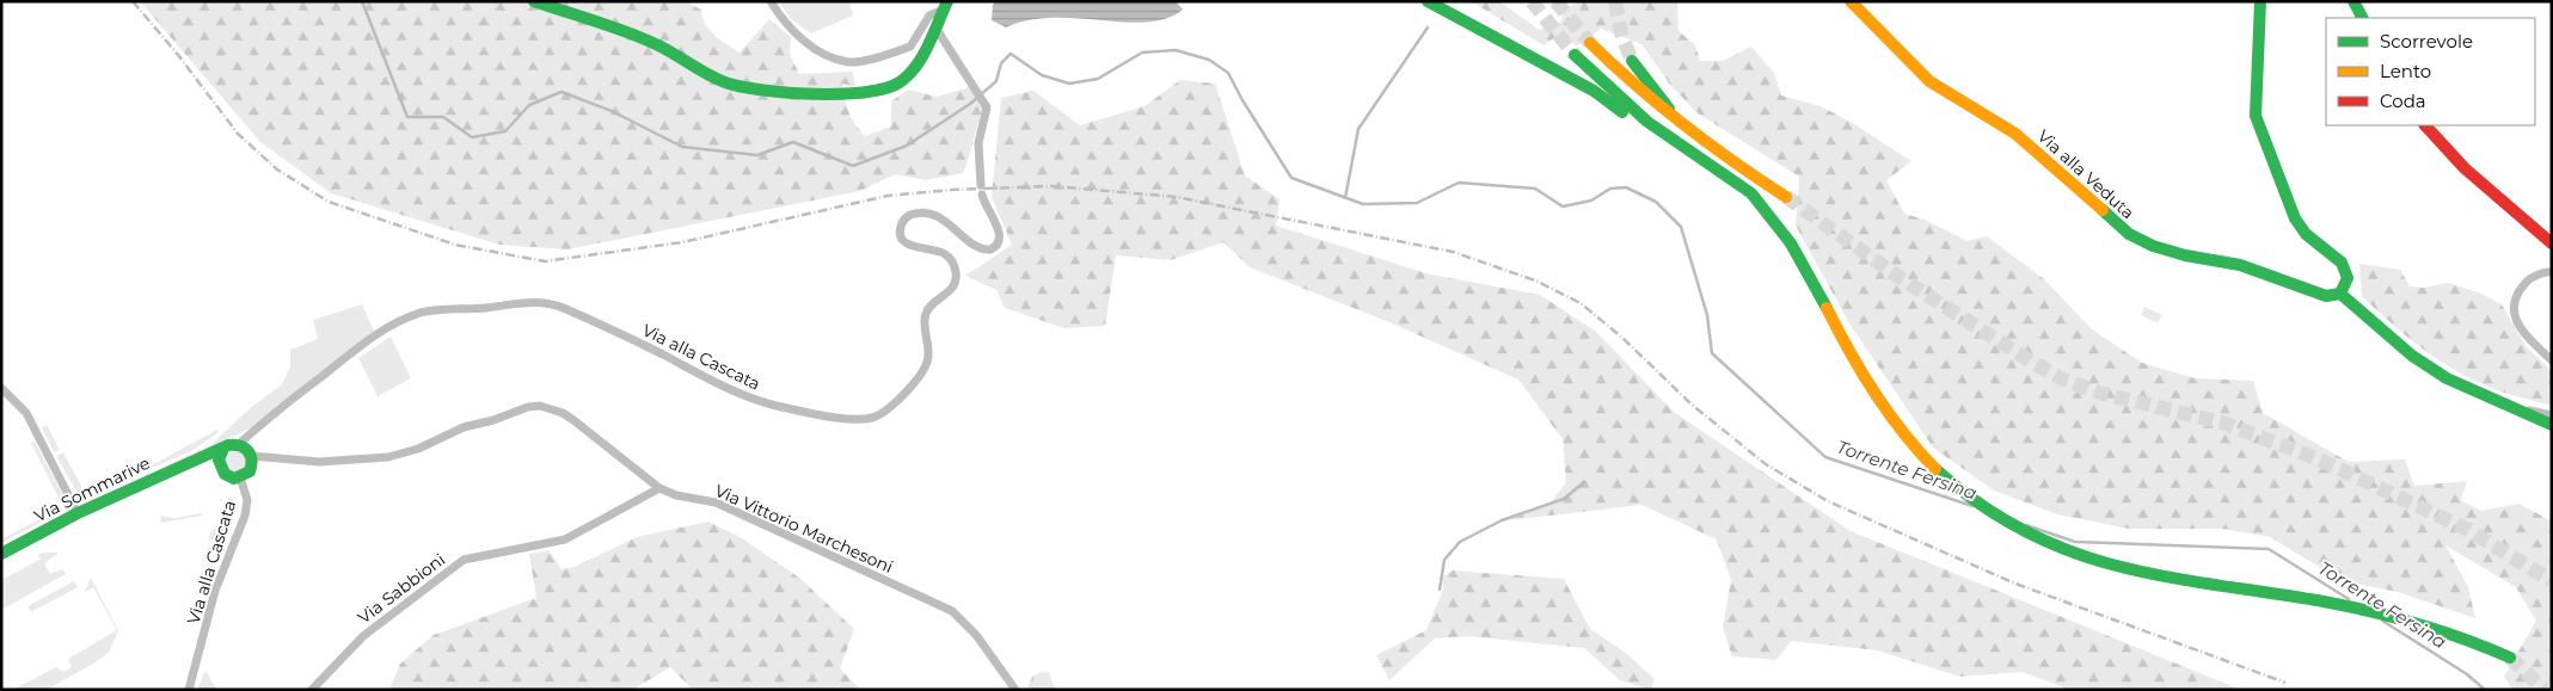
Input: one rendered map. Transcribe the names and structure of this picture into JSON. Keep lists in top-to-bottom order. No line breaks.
{"streets":{"main road":["Via alla Veduta","Via Sommarive"],"street":["Via alla Cascata","Via Vittorio Marchesoni","Via Sabbioni"]},"crossings":[["Via alla Cascata","Via Sommarive"],["Via alla Cascata","Via Vittorio Marchesoni"],["Via Sommarive","Via Vittorio Marchesoni"],["Via Vittorio Marchesoni","Via Sabbioni"]],"water":["Torrente Fersina"],"legend":["Scorrevole","Lento","Coda"]}
